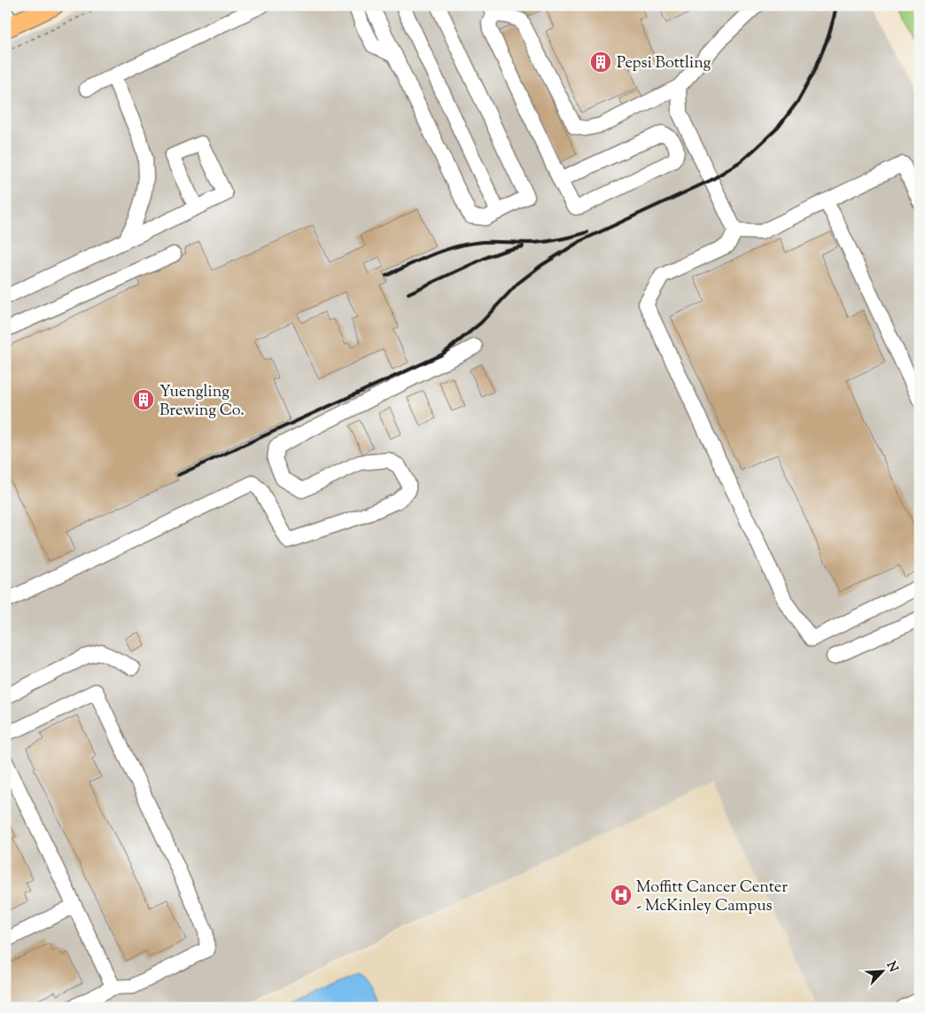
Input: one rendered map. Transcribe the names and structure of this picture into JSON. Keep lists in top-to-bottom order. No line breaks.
{"places":{"building":["Pepsi Bottling","Yuengling Brewing Co."],"hospital":["Moffitt Cancer Center - McKinley Campus"]},"north":"top right"}
